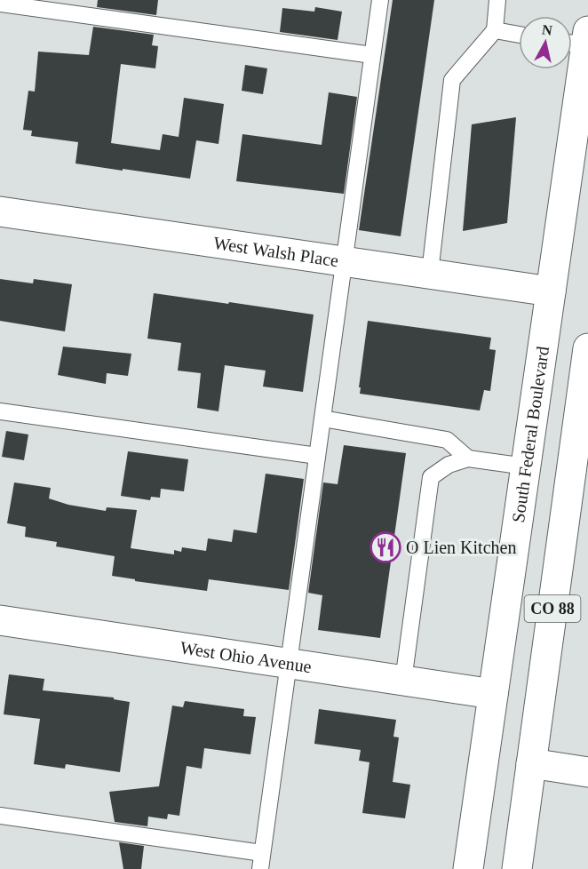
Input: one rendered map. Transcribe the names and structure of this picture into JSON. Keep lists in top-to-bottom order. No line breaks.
{"streets":{"main road":["West Walsh Place","South Federal Boulevard","CO 88","West Ohio Avenue"]},"crossings":[["West Walsh Place","South Federal Boulevard"],["South Federal Boulevard","West Ohio Avenue"]],"places":{"restaurant":["O Lien Kitchen"]},"north":"top"}
